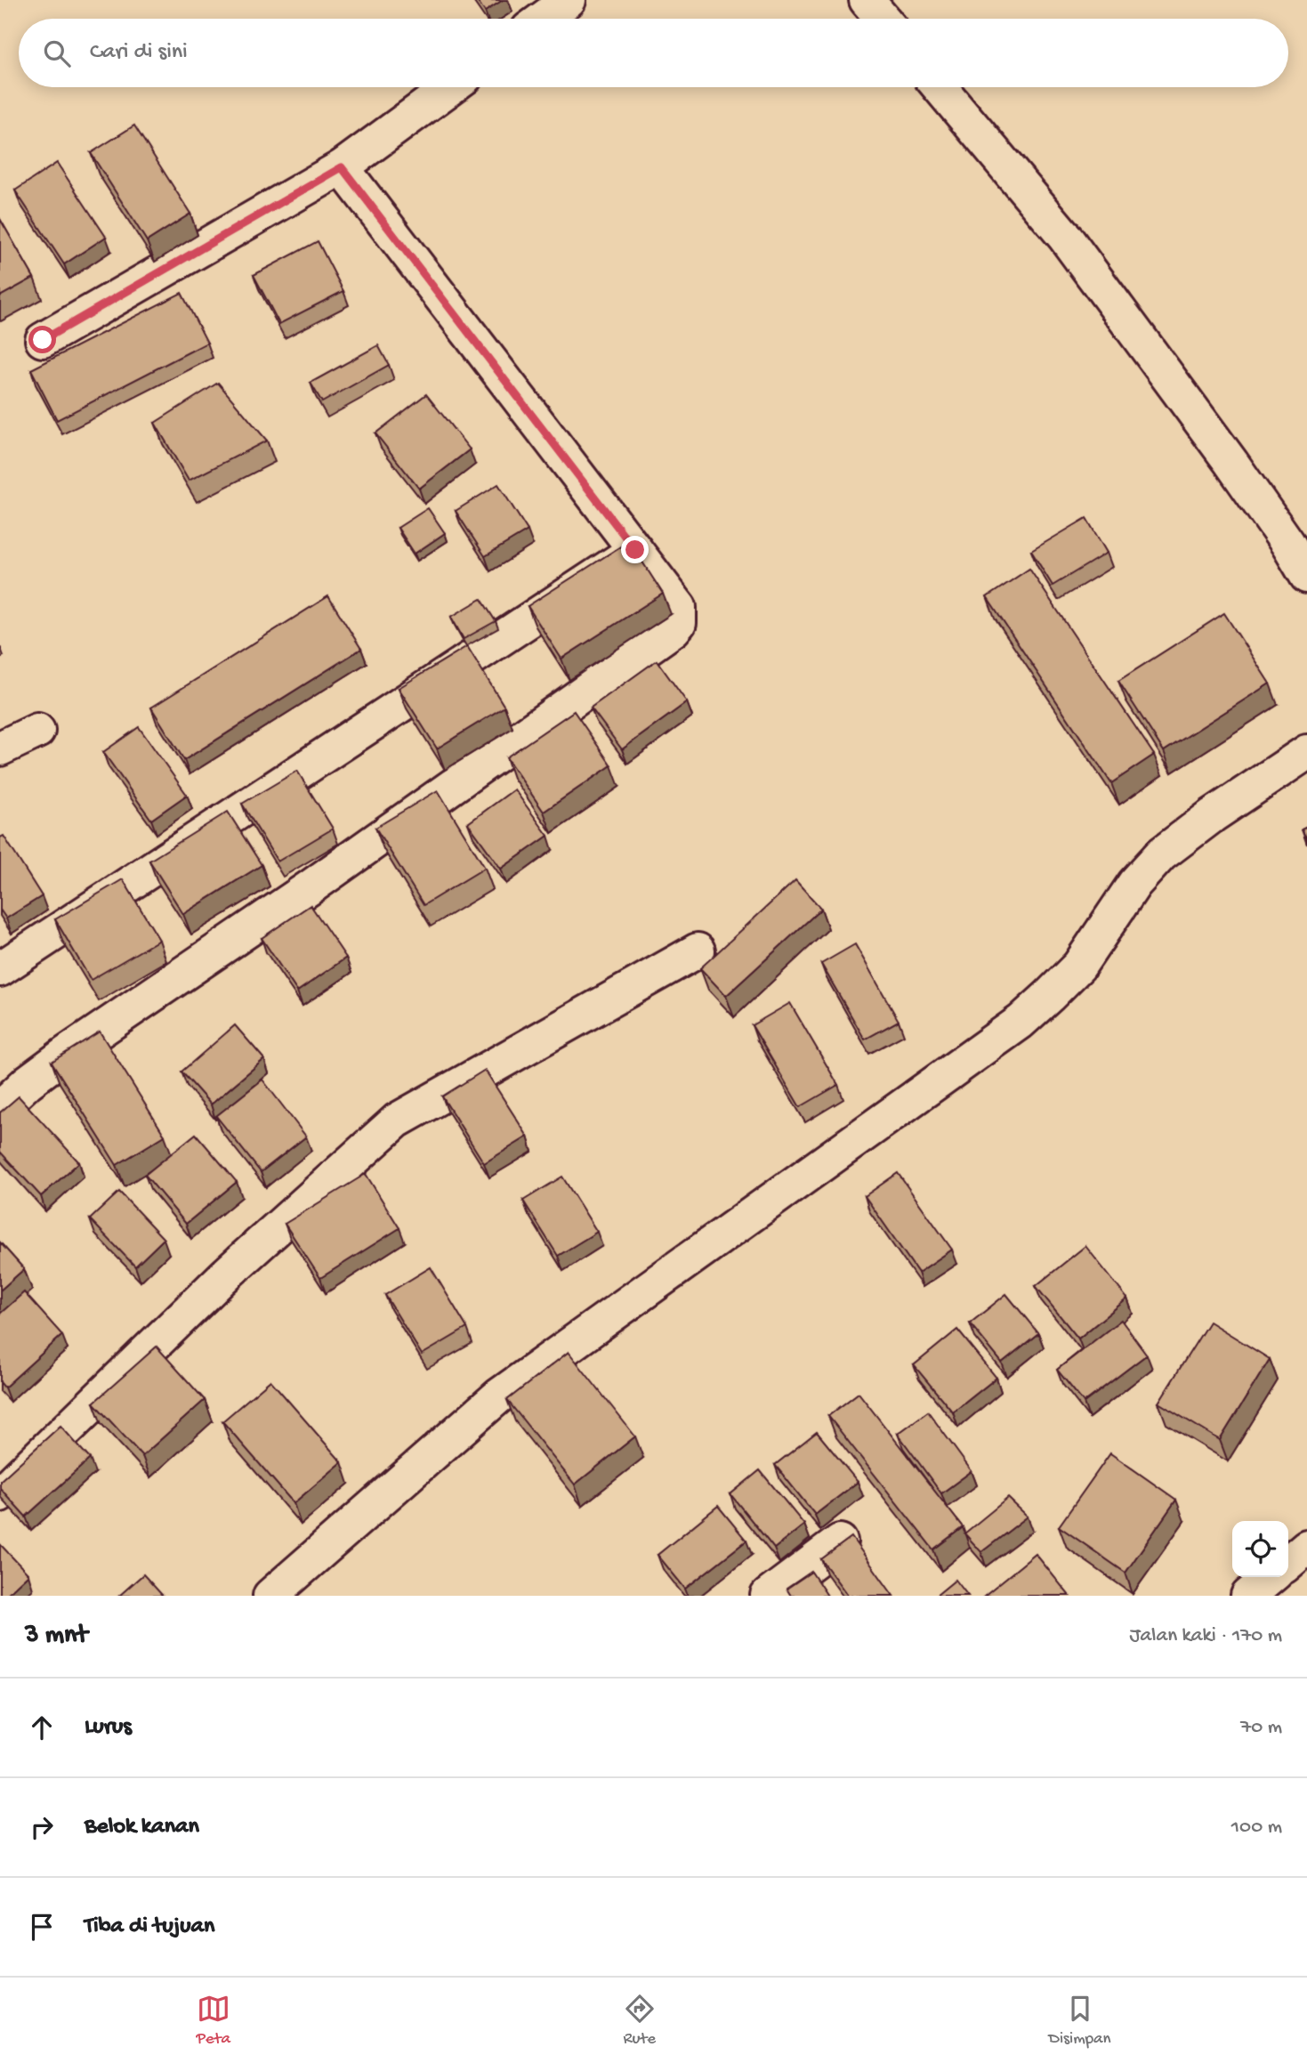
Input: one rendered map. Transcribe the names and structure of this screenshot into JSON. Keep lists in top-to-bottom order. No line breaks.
{"page":{"search":"Cari di sini","heading":["3 mnt","Jalan kaki · 170 m"],"list":[["Lurus","70 m"],["Belok kanan","100 m"],"Tiba di tujuan"],"nav":["Peta","Rute","Disimpan"]}}
